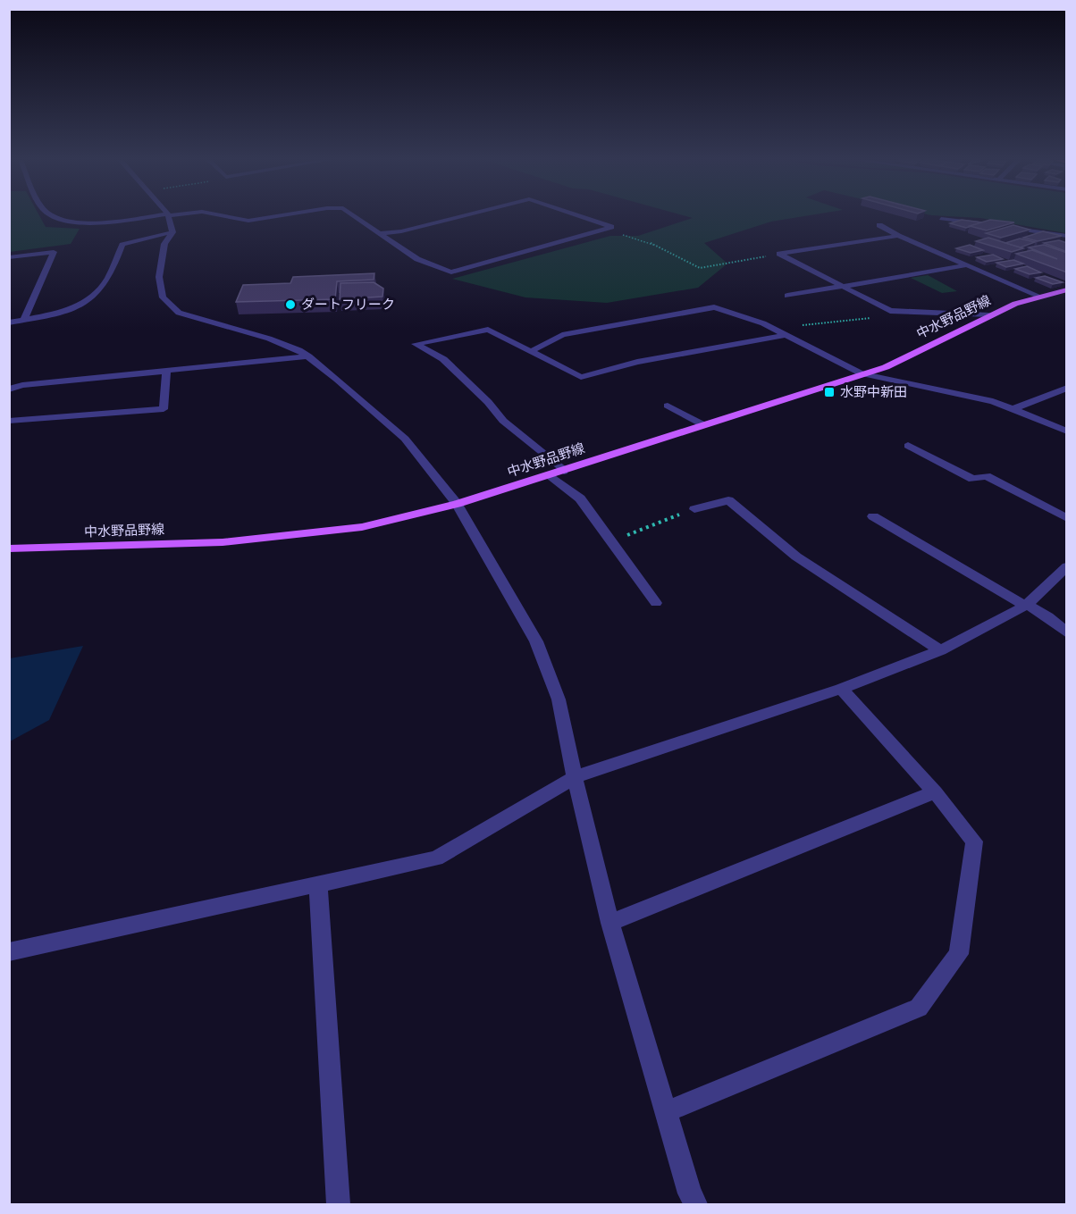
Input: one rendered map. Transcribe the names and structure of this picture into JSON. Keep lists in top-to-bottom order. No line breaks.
{"streets":{"main road":["中水野品野線"]},"places":{"other":["ダートフリーク"],"transit":["水野中新田"]}}
